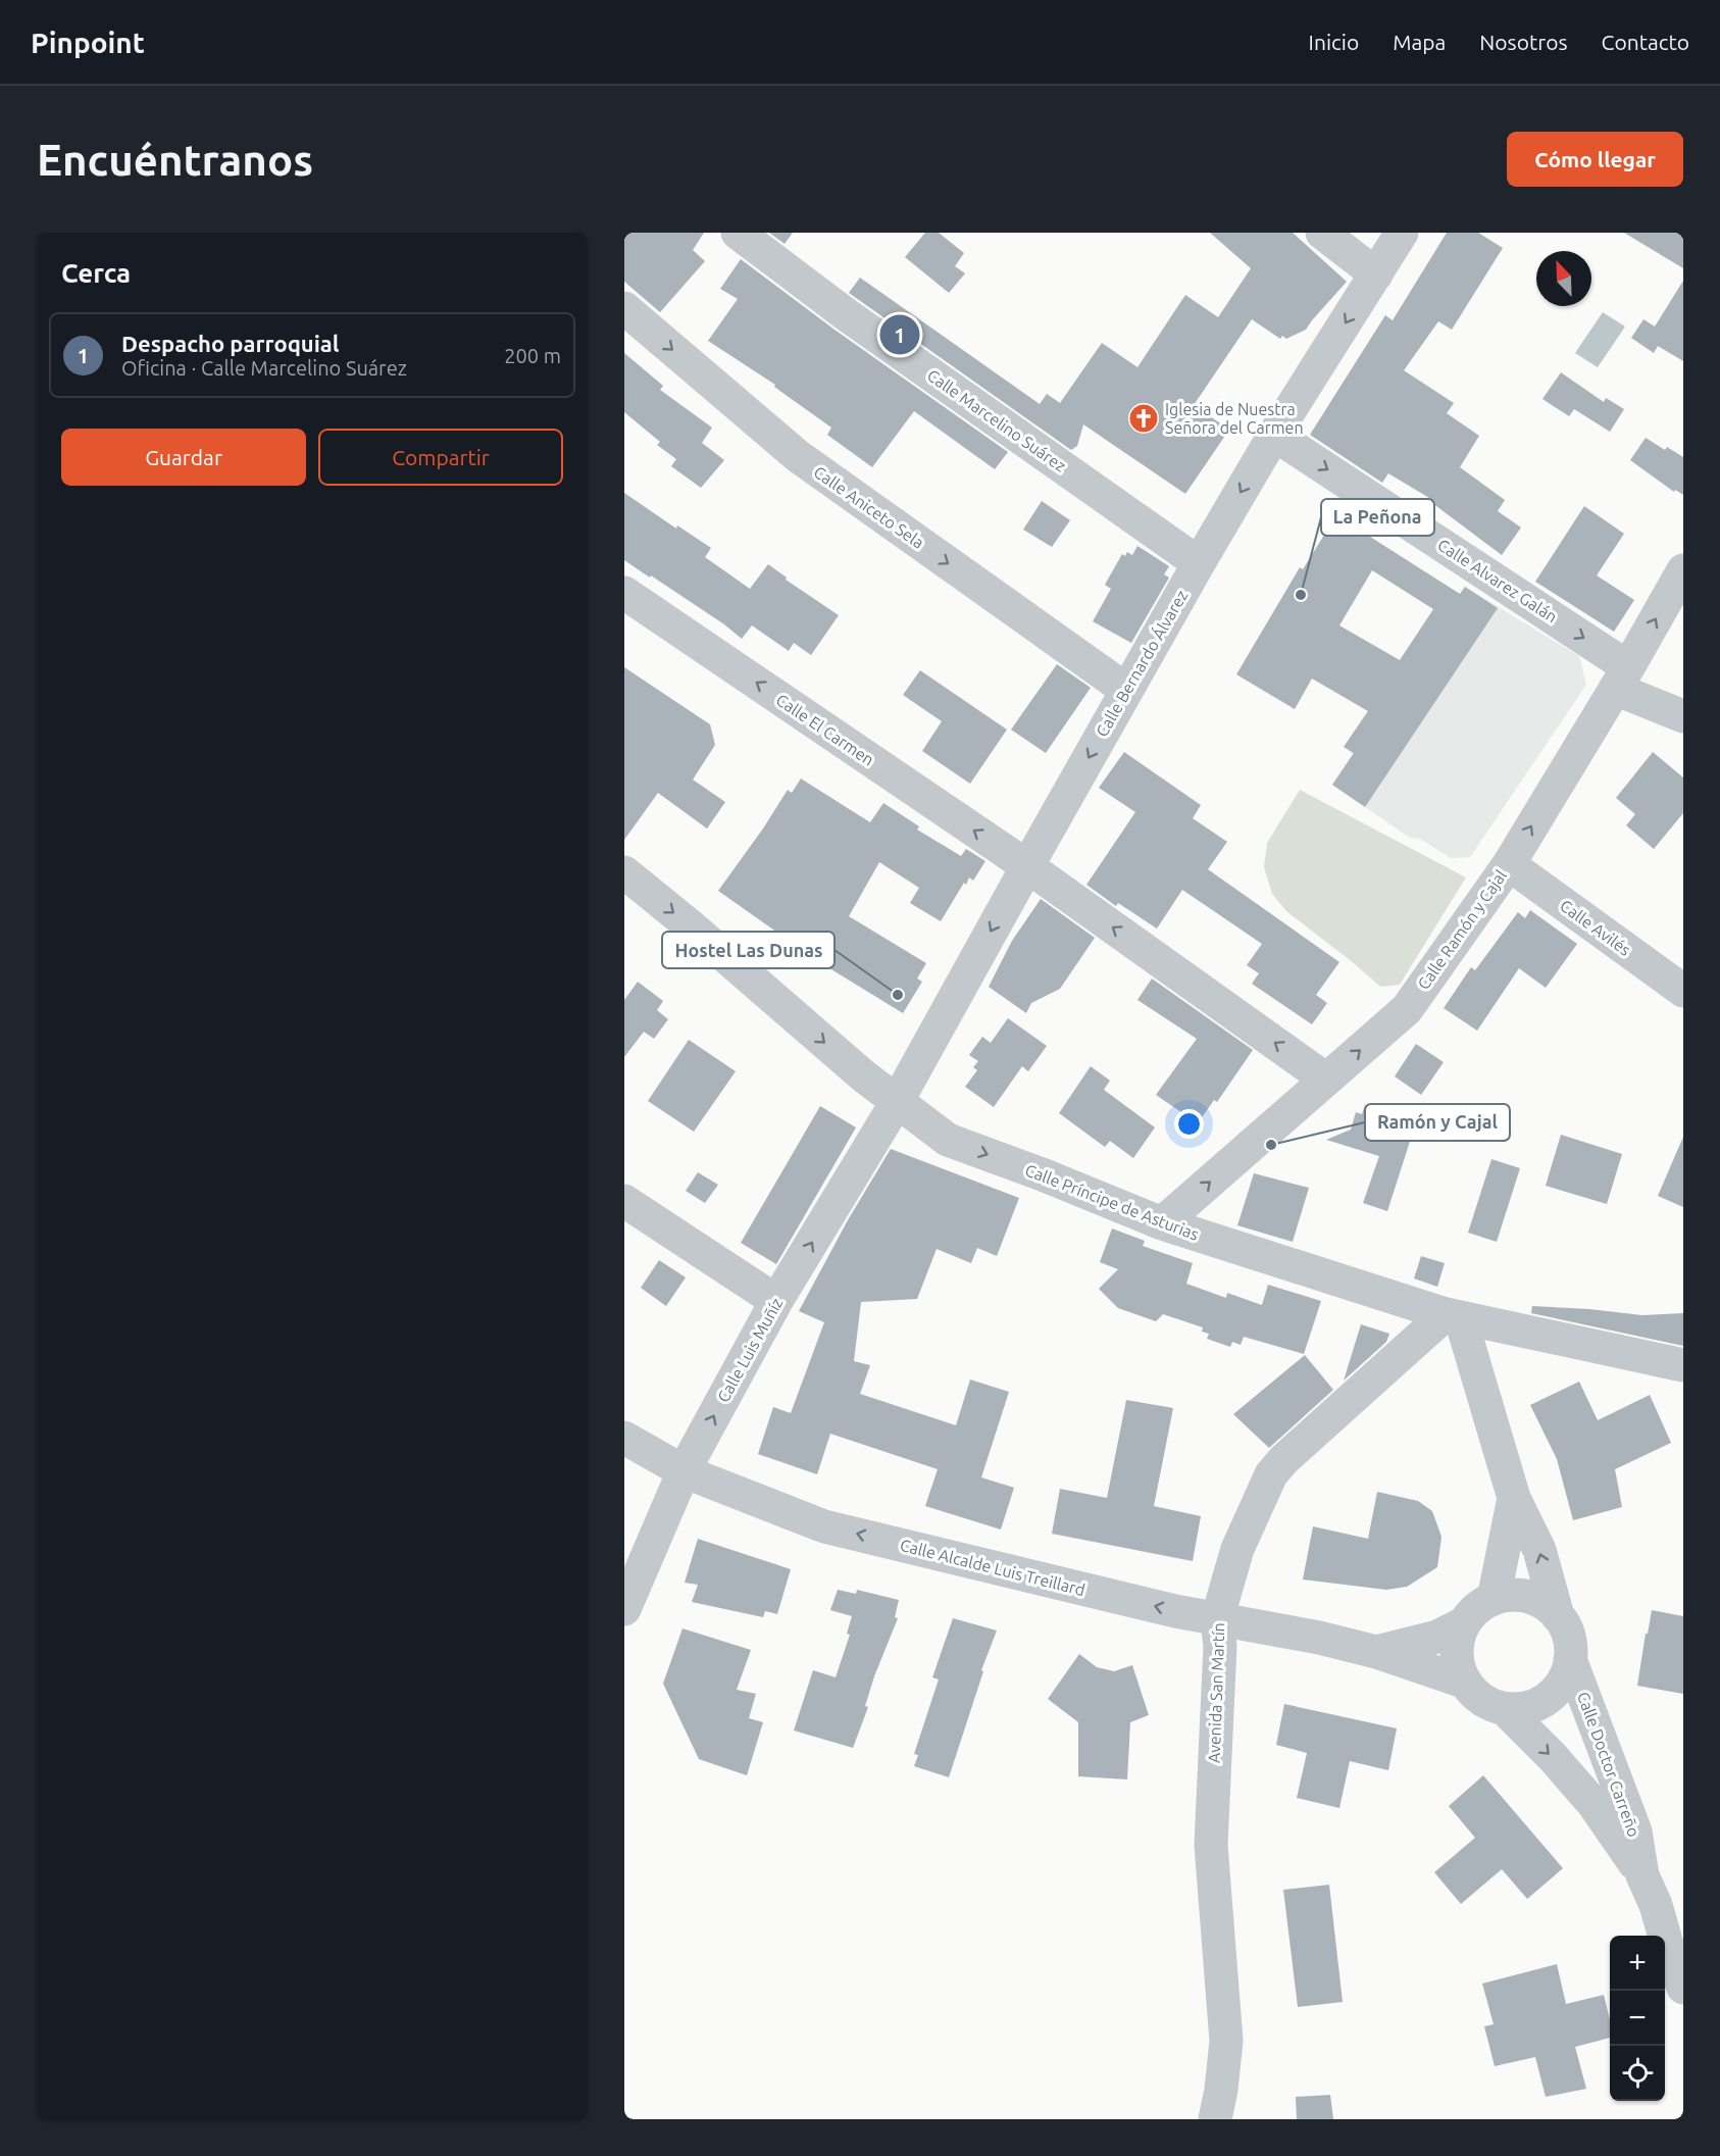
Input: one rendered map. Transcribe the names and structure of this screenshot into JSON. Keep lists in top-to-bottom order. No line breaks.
{"streets":{"street":["Calle Marcelino Suárez","Calle Aniceto Sela","Calle Alvarez Galán","Calle Bernardo Álvarez","Calle El Carmen","Calle Avilés","Calle Ramón y Cajal","Calle Príncipe de Asturias","Calle Luis Muñíz","Calle Alcalde Luis Treillard","Avenida San Martín","Calle Doctor Carreño"]},"crossings":[["Calle Marcelino Suárez","Calle Bernardo Álvarez"],["Calle Aniceto Sela","Calle Bernardo Álvarez"],["Calle Alvarez Galán","Calle Bernardo Álvarez"],["Calle Alvarez Galán","Calle Ramón y Cajal"],["Calle Bernardo Álvarez","Calle El Carmen"],["Calle Bernardo Álvarez","Calle Príncipe de Asturias"],["Calle Bernardo Álvarez","Calle Luis Muñíz"],["Calle El Carmen","Calle Ramón y Cajal"],["Calle Avilés","Calle Ramón y Cajal"],["Calle Ramón y Cajal","Calle Príncipe de Asturias"],["Calle Príncipe de Asturias","Calle Luis Muñíz"],["Calle Príncipe de Asturias","Avenida San Martín"],["Calle Luis Muñíz","Calle Alcalde Luis Treillard"],["Calle Alcalde Luis Treillard","Avenida San Martín"],["Calle Alcalde Luis Treillard","Calle Doctor Carreño"]],"one_way":["Calle Aniceto Sela","Calle Alvarez Galán","Calle Bernardo Álvarez","Calle El Carmen","Calle Ramón y Cajal","Calle Príncipe de Asturias","Calle Luis Muñíz","Calle Alcalde Luis Treillard"],"places":{"church":["Iglesia de Nuestra Señora del Carmen"],"other":["La Peñona","Hostel Las Dunas","Ramón y Cajal"]},"north":"top left","page":{"header":"Pinpoint","nav":["Inicio","Mapa","Nosotros","Contacto"],"buttons":["Cómo llegar",["Guardar","Compartir"]],"title":"Encuéntranos","heading":"Cerca","list":[{"mark":"1","name":"Despacho parroquial","note":"Oficina · Calle Marcelino Suárez","value":"200 m"}],"pins":"1","map_buttons":["+","−"]}}
